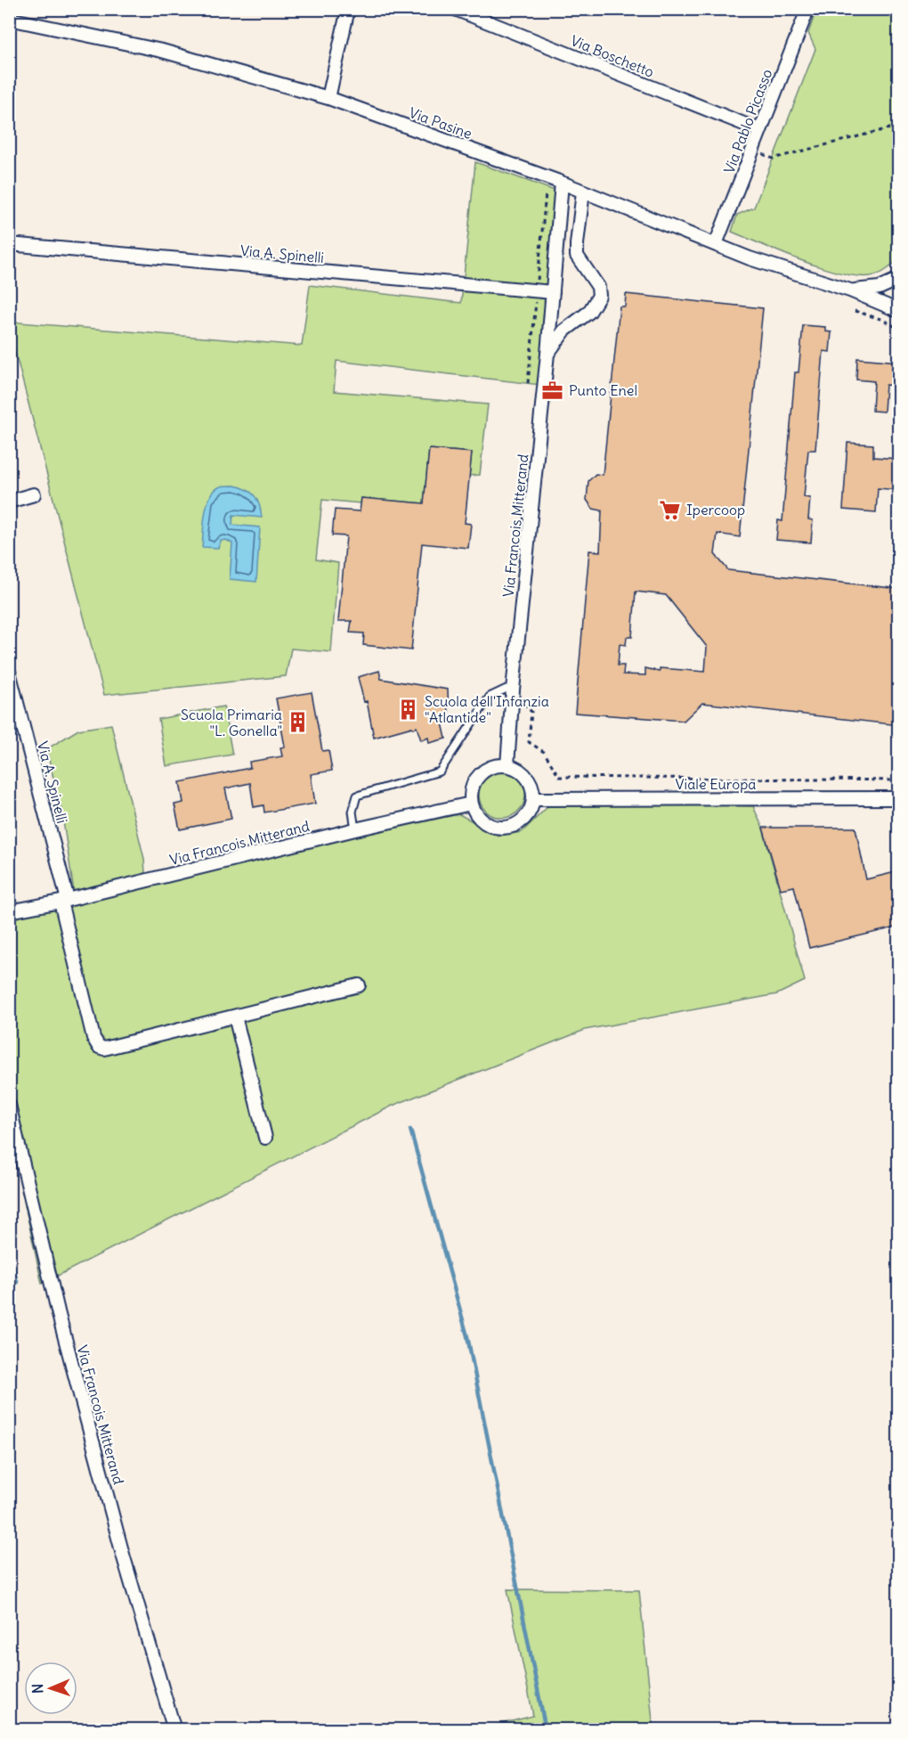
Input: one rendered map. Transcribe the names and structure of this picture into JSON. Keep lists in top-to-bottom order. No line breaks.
{"streets":{"street":["Via Boschetto","Via Pablo Picasso","Via Pasine","Via A. Spinelli","Via Francois Mitterand","Viale Europa"]},"crossings":[["Via Boschetto","Via Pablo Picasso"],["Via Pablo Picasso","Via Pasine"],["Via Pasine","Via Francois Mitterand"],["Via A. Spinelli","Via Francois Mitterand"],["Via Francois Mitterand","Viale Europa"]],"places":{"office":["Punto Enel"],"supermarket":["Ipercoop"],"building":["Scuola dell'Infanzia \"Atlantide\"","Scuola Primaria \"L. Gonella\""]},"north":"left"}
